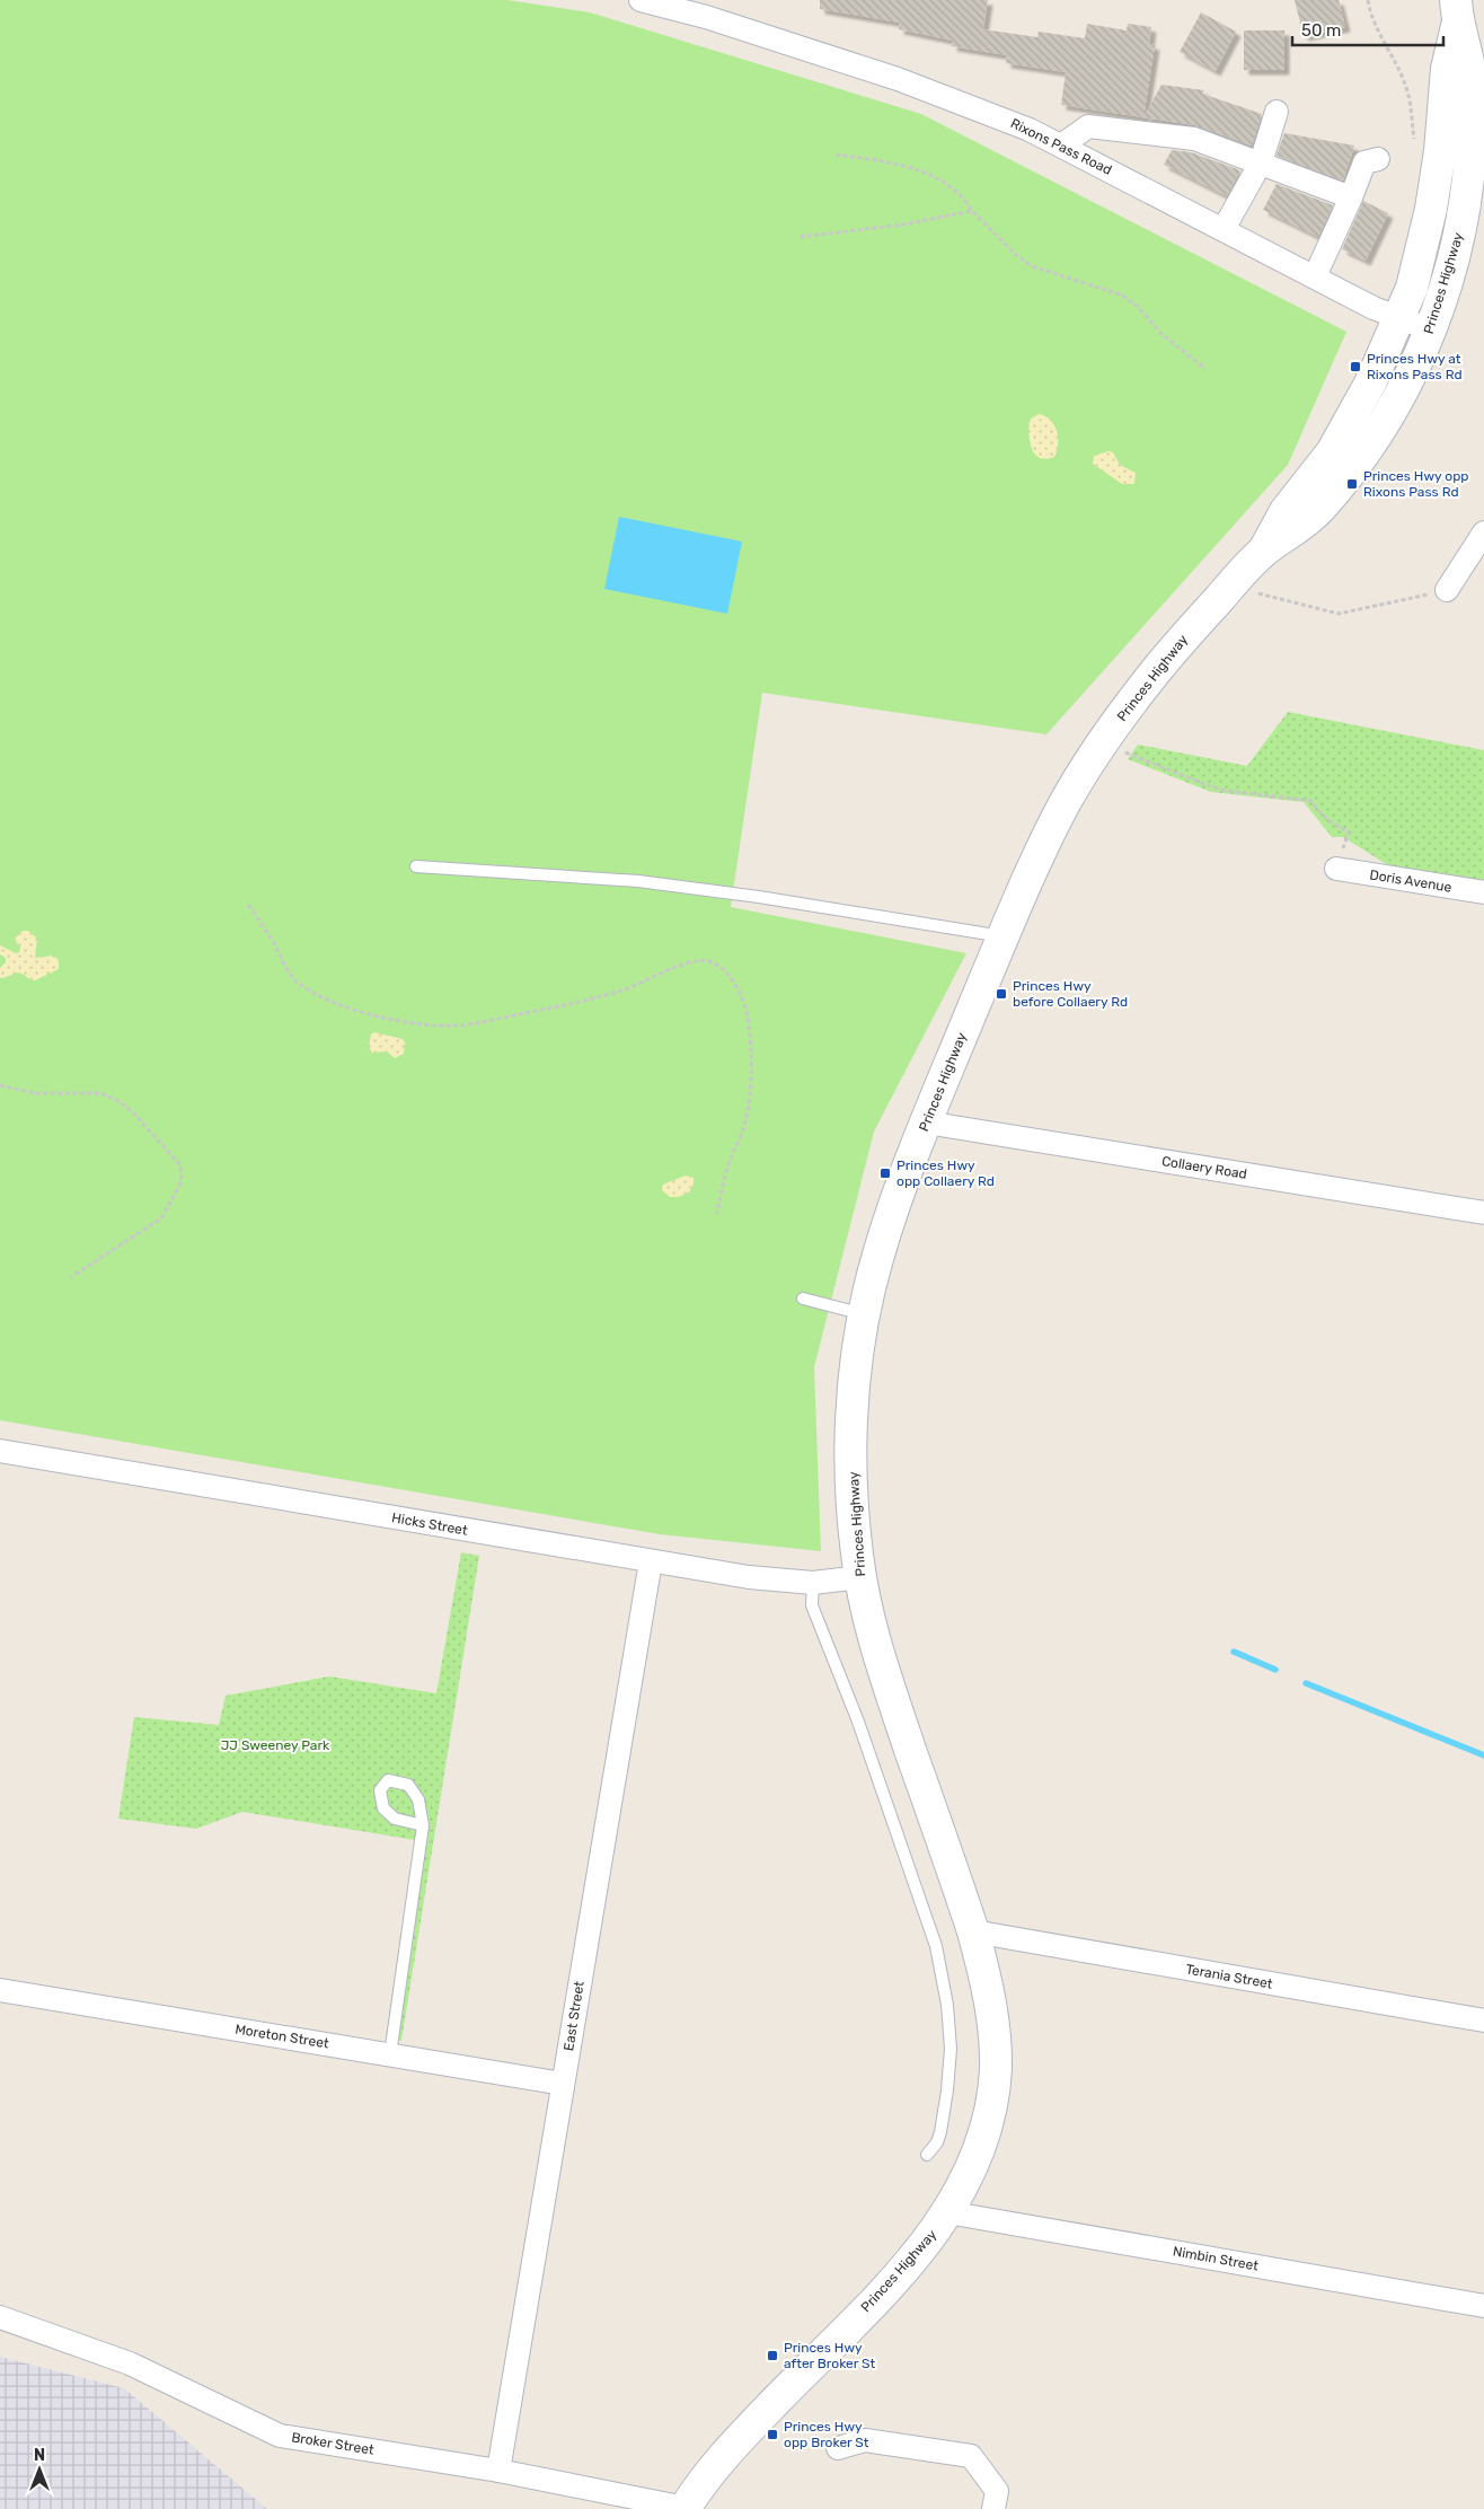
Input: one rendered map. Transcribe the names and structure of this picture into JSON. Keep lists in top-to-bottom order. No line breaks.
{"streets":{"main road":["Princes Highway"],"street":["Rixons Pass Road","Doris Avenue","Collaery Road","Hicks Street","Terania Street","East Street","Moreton Street","Nimbin Street","Broker Street"]},"crossings":[["Rixons Pass Road","Princes Highway"],["Princes Highway","Collaery Road"],["Princes Highway","Hicks Street"],["Princes Highway","Terania Street"],["Princes Highway","Nimbin Street"],["Princes Highway","Broker Street"],["Hicks Street","East Street"],["East Street","Moreton Street"],["East Street","Broker Street"]],"parks":["JJ Sweeney Park"],"places":{"transit":["Princes Hwy at Rixons Pass Rd","Princes Hwy opp Rixons Pass Rd","Princes Hwy before Collaery Rd","Princes Hwy opp Collaery Rd","Princes Hwy after Broker St","Princes Hwy opp Broker St"]},"scale_bar":"50 m","north":"top"}
